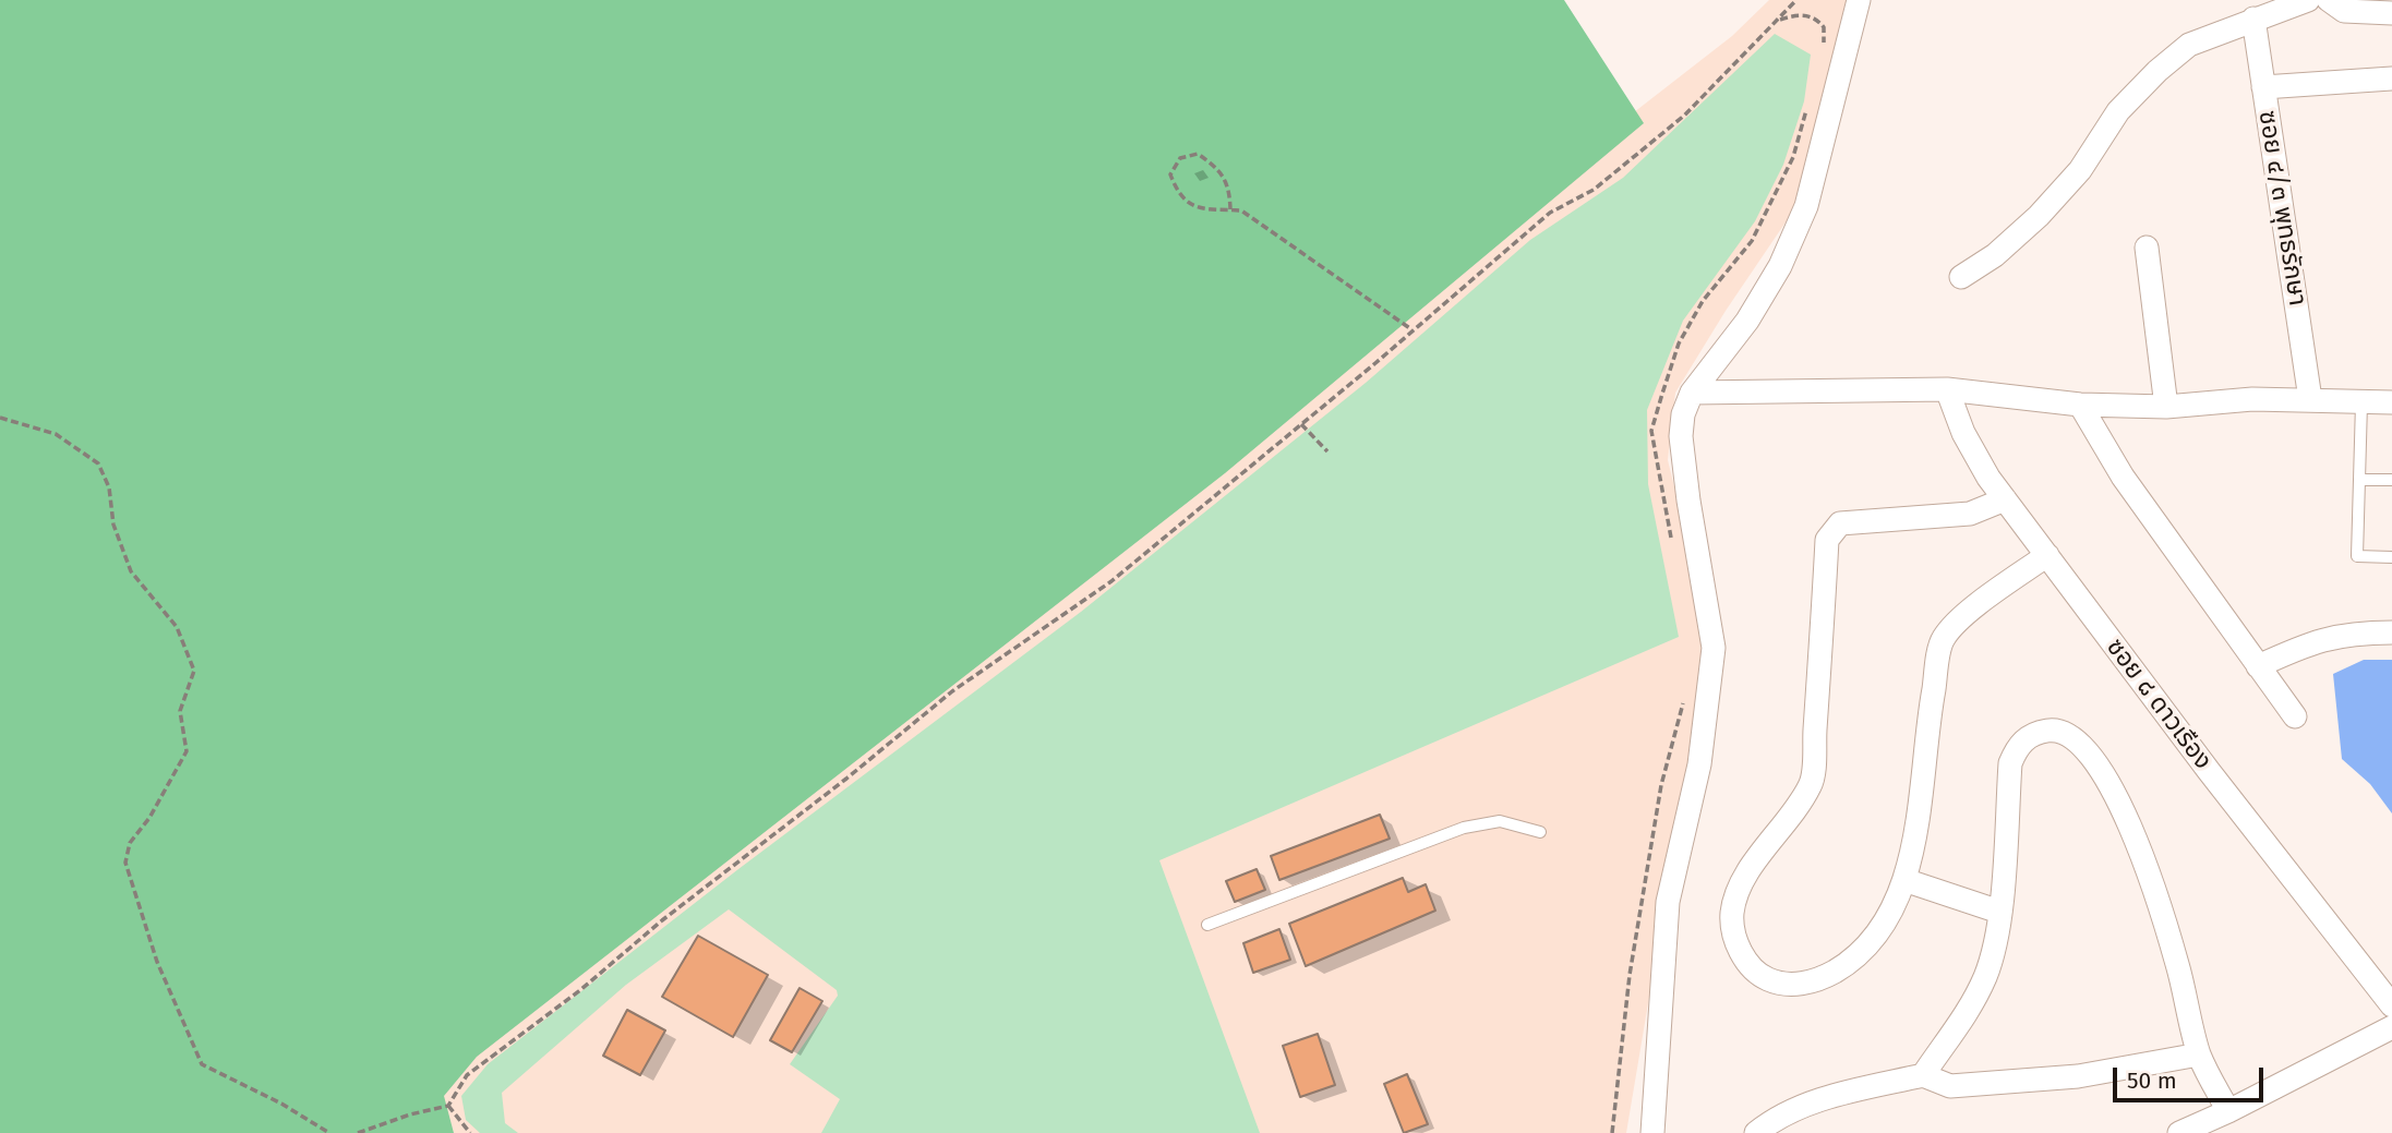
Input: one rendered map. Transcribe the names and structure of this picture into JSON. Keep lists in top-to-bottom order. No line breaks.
{"streets":{"street":["ซอย ๔/๓ พุทธรักษา","ซอย ๘ ดาวเรือง"]},"scale_bar":"50 m"}
